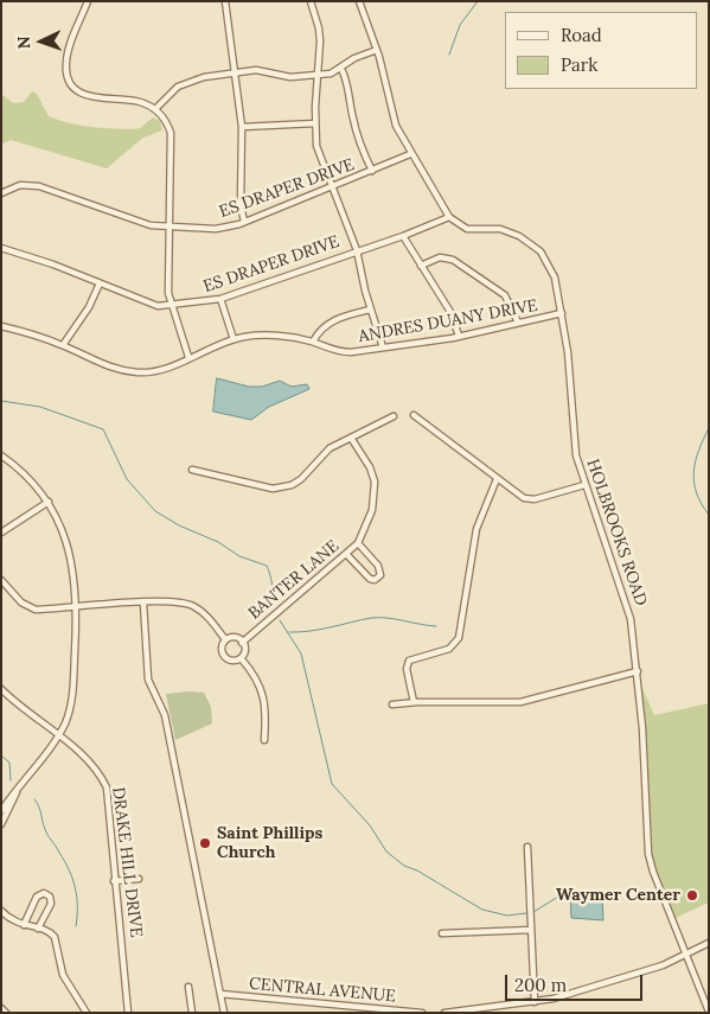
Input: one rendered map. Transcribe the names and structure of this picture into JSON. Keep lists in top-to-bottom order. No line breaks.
{"streets":{"street":["ES DRAPER DRIVE","ANDRES DUANY DRIVE","HOLBROOKS ROAD","BANTER LANE","DRAKE HILL DRIVE","CENTRAL AVENUE"]},"crossings":[["ES DRAPER DRIVE","HOLBROOKS ROAD"],["ANDRES DUANY DRIVE","HOLBROOKS ROAD"]],"places":["Saint Phillips Church","Waymer Center"],"legend":["Road","Park"],"scale_bar":"200 m","north":"left"}
